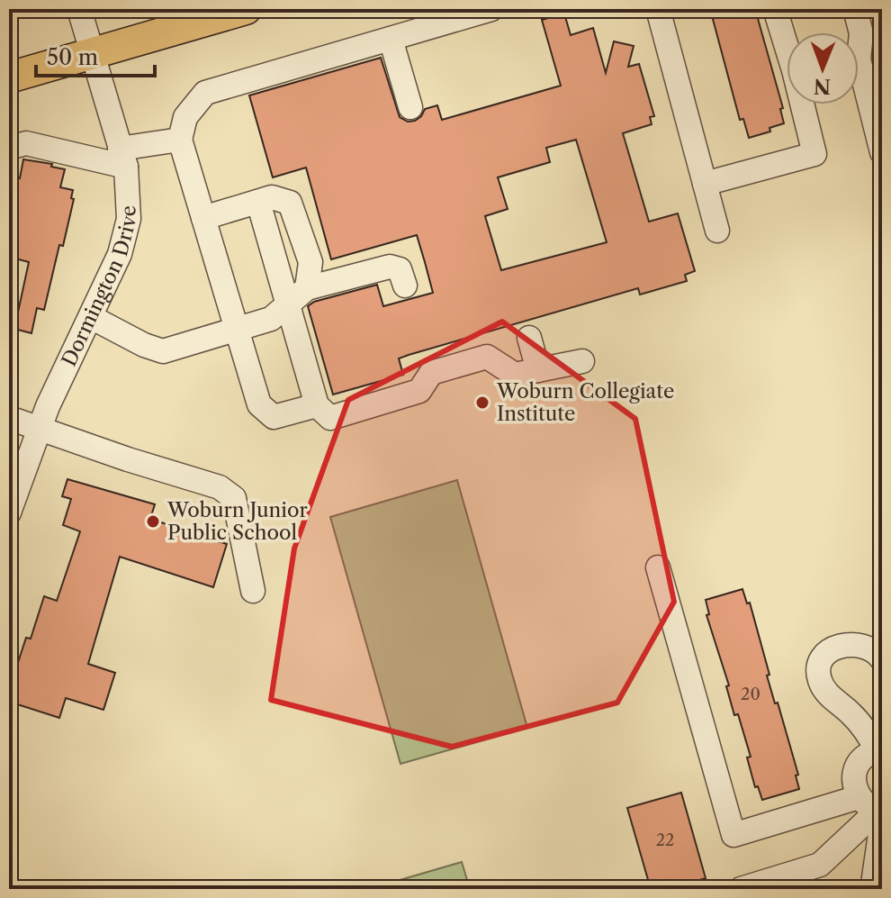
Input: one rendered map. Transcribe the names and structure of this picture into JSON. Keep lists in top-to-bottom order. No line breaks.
{"streets":{"street":["Dormington Drive"]},"places":["Woburn Collegiate Institute","Woburn Junior Public School"],"house_numbers":["20","22"],"scale_bar":"50 m","north":"bottom"}
